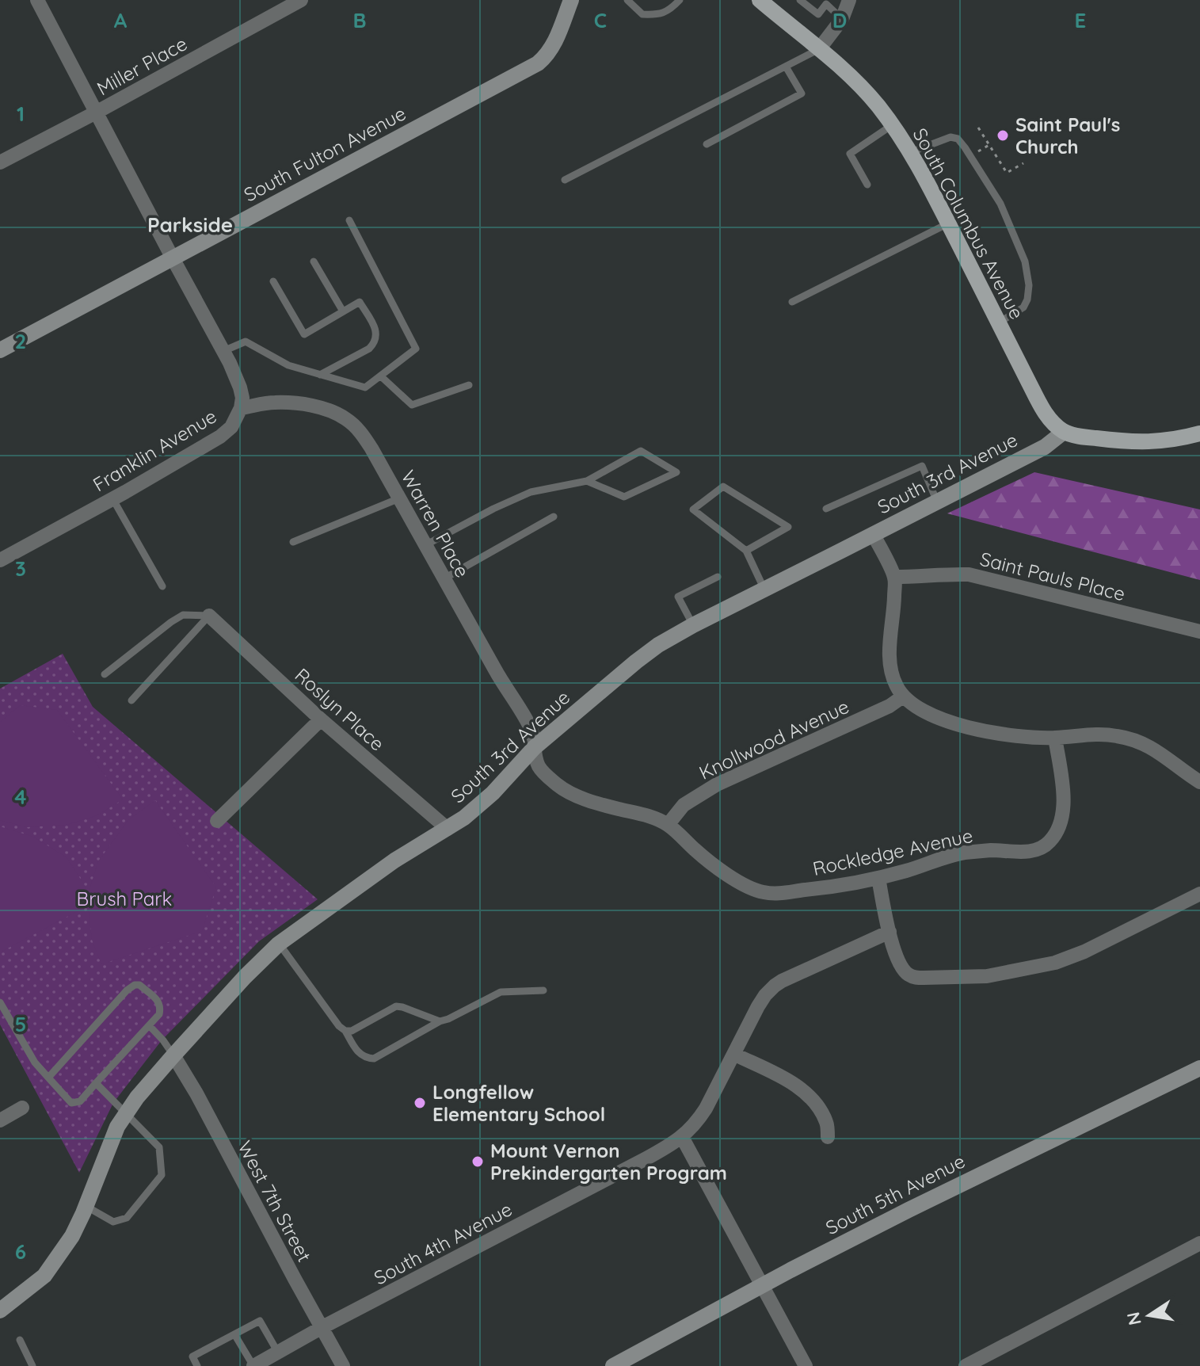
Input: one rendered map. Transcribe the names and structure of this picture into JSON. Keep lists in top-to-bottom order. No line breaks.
{"streets":{"main road":["South Columbus Avenue"],"street":["Miller Place","South Fulton Avenue","Franklin Avenue","South 3rd Avenue","Warren Place","Saint Pauls Place","Roslyn Place","Knollwood Avenue","Rockledge Avenue","South 5th Avenue","West 7th Street","South 4th Avenue"]},"crossings":[["Miller Place","Franklin Avenue"],["South Fulton Avenue","Franklin Avenue"],["South Columbus Avenue","South 3rd Avenue"],["Franklin Avenue","Warren Place"],["South 3rd Avenue","Warren Place"],["South 3rd Avenue","Roslyn Place"],["South 3rd Avenue","Rockledge Avenue"],["South 3rd Avenue","West 7th Street"],["Warren Place","Rockledge Avenue"],["Knollwood Avenue","Rockledge Avenue"],["West 7th Street","South 4th Avenue"]],"districts":["Parkside"],"parks":["Brush Park"],"places":["Saint Paul's Church","Longfellow Elementary School","Mount Vernon Prekindergarten Program"],"north":"left","grid":{"columns":["A","B","C","D","E"],"rows":["1","2","3","4","5","6"]}}
